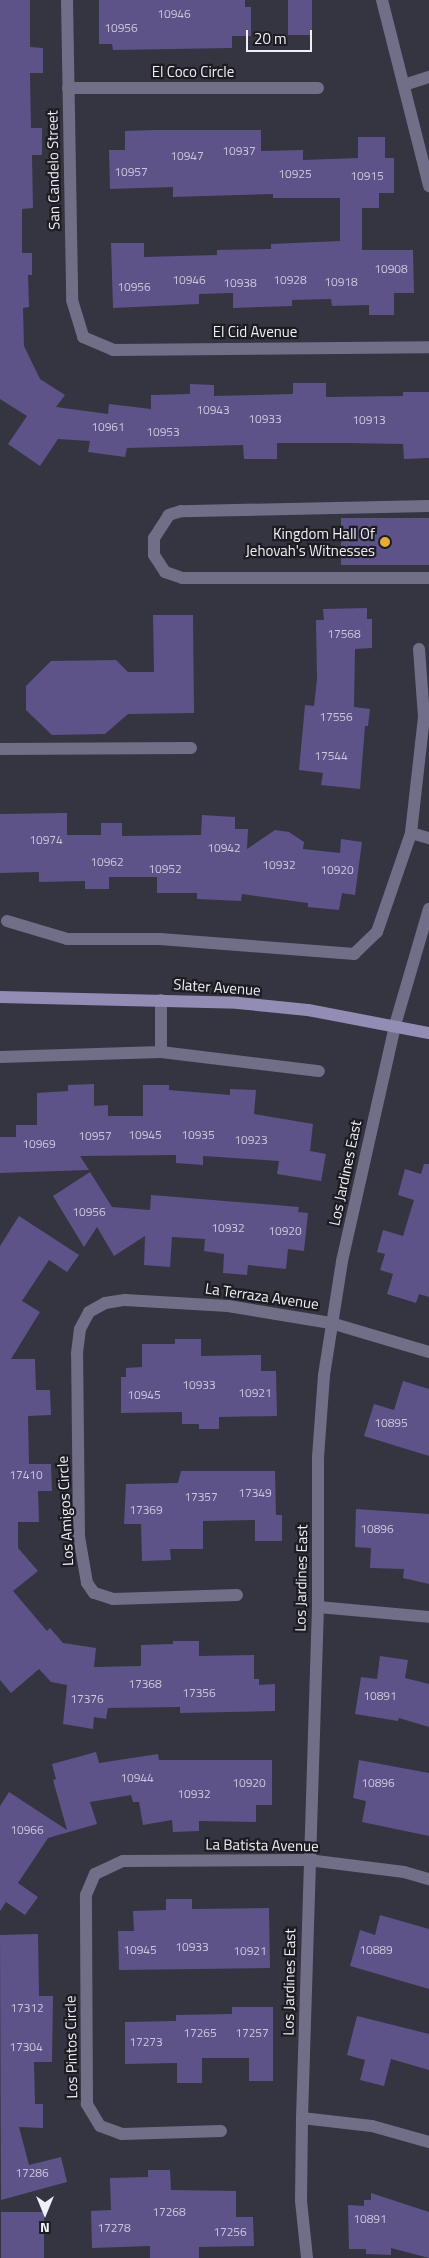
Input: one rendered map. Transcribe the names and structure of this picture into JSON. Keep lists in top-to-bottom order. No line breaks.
{"streets":{"main road":["Slater Avenue"],"street":["El Coco Circle","San Candelo Street","El Cid Avenue","Los Jardines East","La Terraza Avenue","Los Amigos Circle","La Batista Avenue","Los Pintos Circle"]},"crossings":[["El Coco Circle","San Candelo Street"],["San Candelo Street","El Cid Avenue"],["Slater Avenue","Los Jardines East"],["Los Jardines East","La Terraza Avenue"],["Los Jardines East","La Batista Avenue"],["La Terraza Avenue","Los Amigos Circle"],["La Batista Avenue","Los Pintos Circle"]],"places":["Kingdom Hall Of Jehovah's Witnesses"],"house_numbers":["10946","10956","10937","10947","10957","10925","10915","10908","10946","10928","10918","10938","10956","10943","10933","10913","10961","10953","17568","17556","17544","10974","10942","10962","10932","10952","10920","10945","10935","10957","10923","10969","10956","10932","10920","10933","10921","10945","10895","17410","17349","17357","17369","10896","17368","17356","10891","17376","10944","10920","10896","10932","10966","10933","10945","10889","10921","17312","17265","17257","17273","17304","17286","17268","10891","17278","17256"],"scale_bar":"20 m","north":"bottom"}
